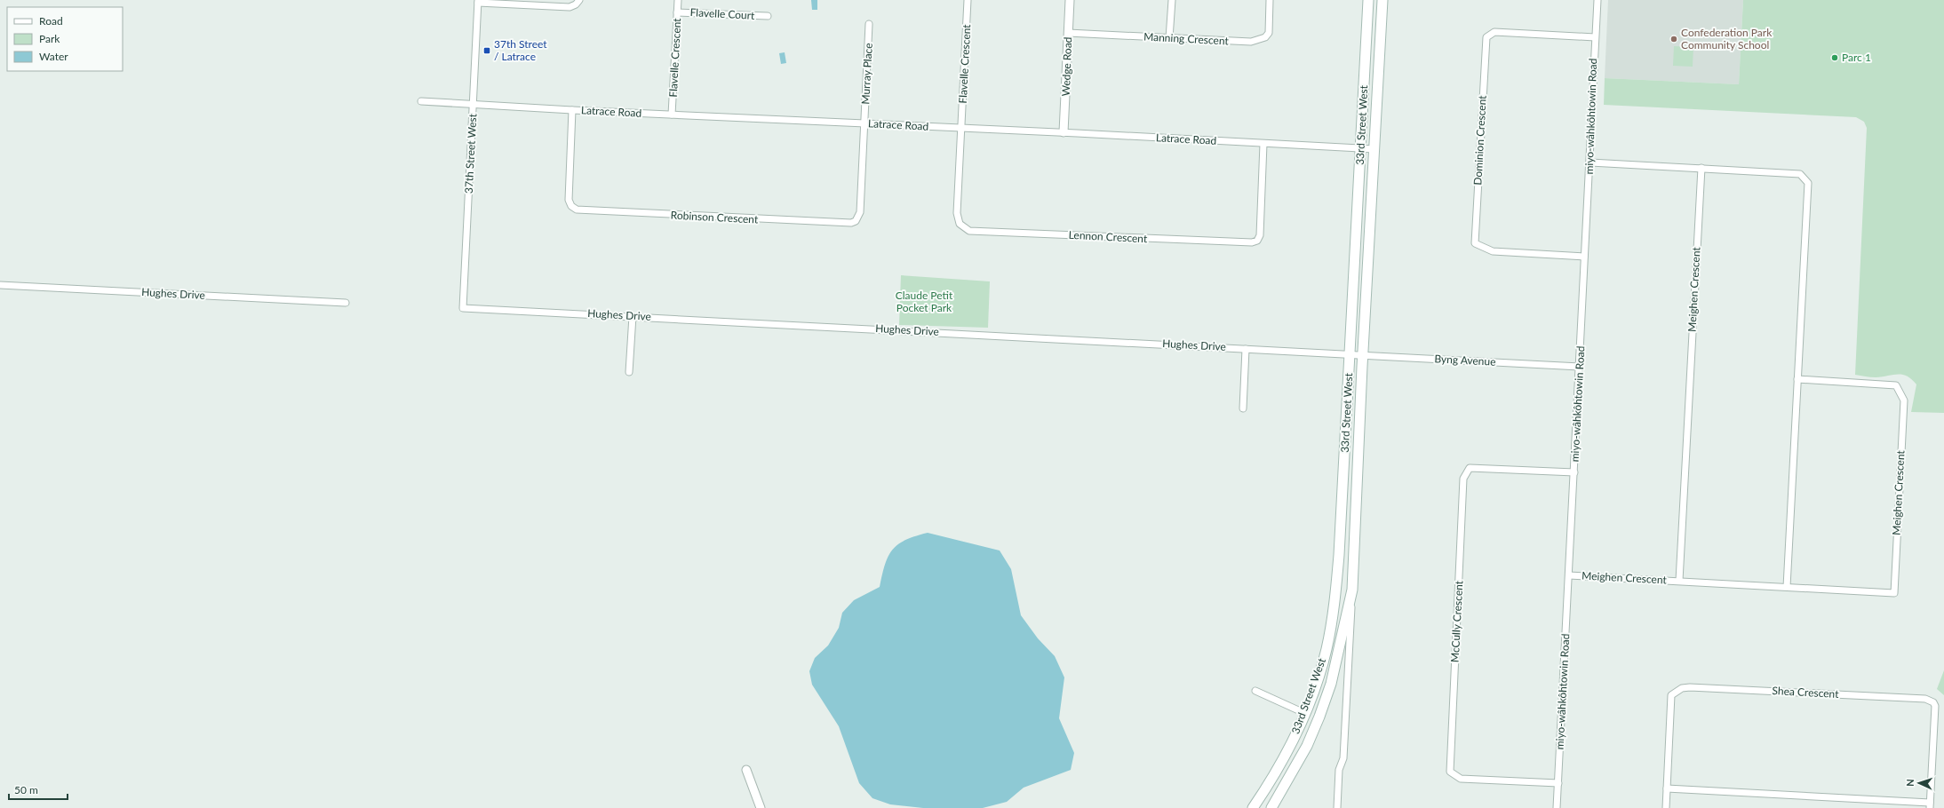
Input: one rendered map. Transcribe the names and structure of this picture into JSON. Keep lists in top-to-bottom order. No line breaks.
{"streets":{"main road":["33rd Street West"],"street":["Flavelle Court","Manning Crescent","Flavelle Crescent","Wedge Road","Murray Place","Latrace Road","miyo-wâhkôhtowin Road","Dominion Crescent","37th Street West","Robinson Crescent","Lennon Crescent","Meighen Crescent","Hughes Drive","Byng Avenue","McCully Crescent","Shea Crescent"]},"crossings":[["Flavelle Court","Flavelle Crescent"],["Manning Crescent","Wedge Road"],["Flavelle Crescent","Latrace Road"],["Flavelle Crescent","Lennon Crescent"],["Wedge Road","Latrace Road"],["Murray Place","Latrace Road"],["Murray Place","Robinson Crescent"],["Latrace Road","33rd Street West"],["Latrace Road","37th Street West"],["Latrace Road","Robinson Crescent"],["Latrace Road","Lennon Crescent"],["miyo-wâhkôhtowin Road","Dominion Crescent"],["miyo-wâhkôhtowin Road","Meighen Crescent"],["miyo-wâhkôhtowin Road","Byng Avenue"],["miyo-wâhkôhtowin Road","McCully Crescent"],["33rd Street West","Hughes Drive"],["33rd Street West","Byng Avenue"],["37th Street West","Hughes Drive"],["Hughes Drive","Byng Avenue"]],"parks":["Claude Petit Pocket Park"],"places":{"other":["Confederation Park Community School","Parc 1"],"transit":["37th Street / Latrace"]},"legend":["Road","Park","Water"],"scale_bar":"50 m","north":"left"}
